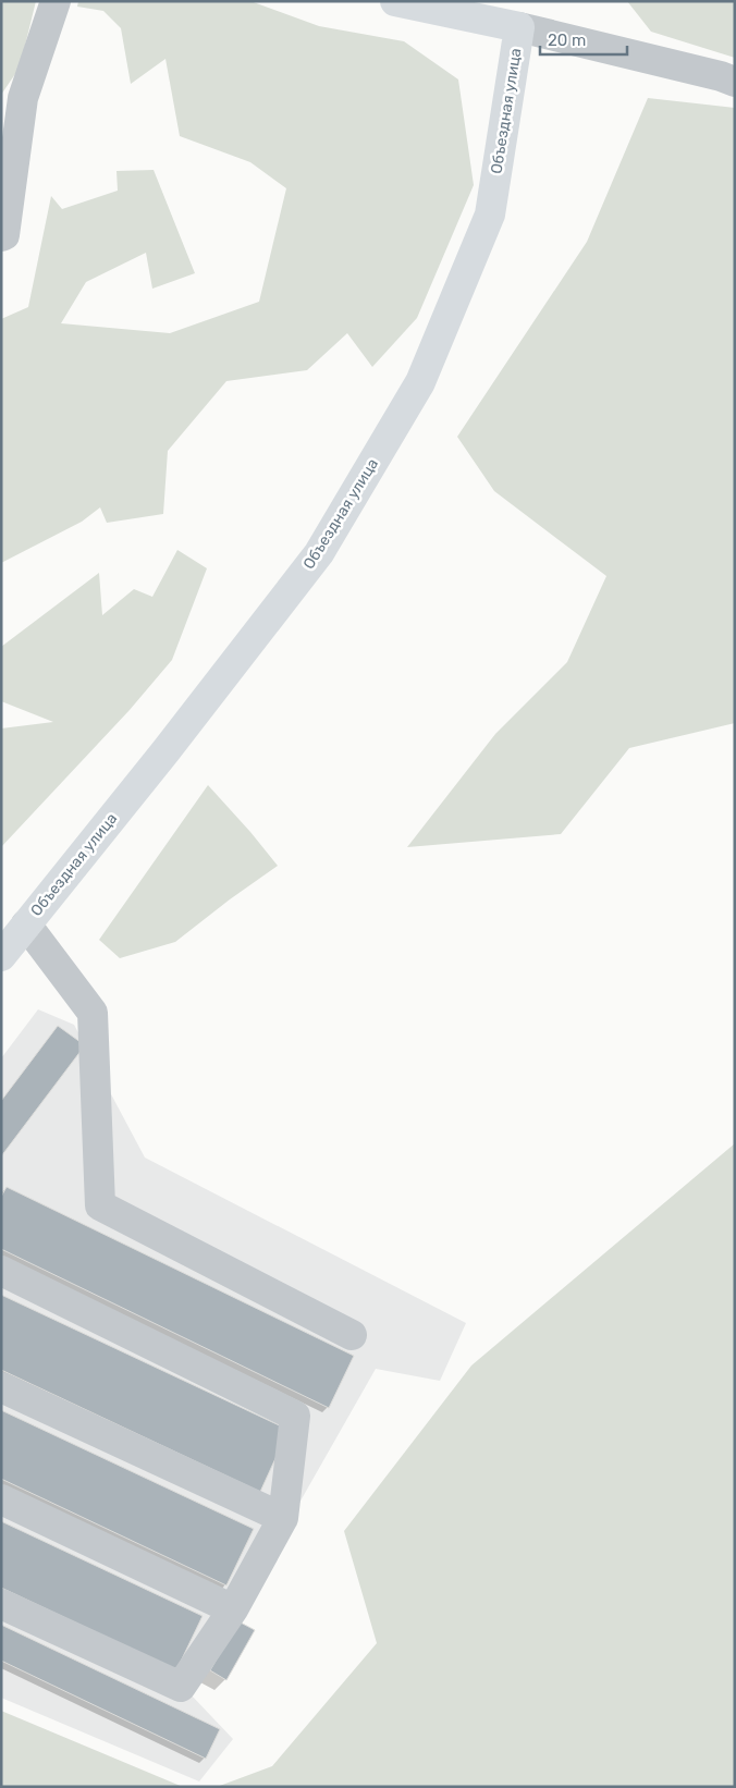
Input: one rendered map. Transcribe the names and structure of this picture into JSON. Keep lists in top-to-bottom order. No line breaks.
{"streets":{"main road":["Объездная улица"]},"scale_bar":"20 m"}
